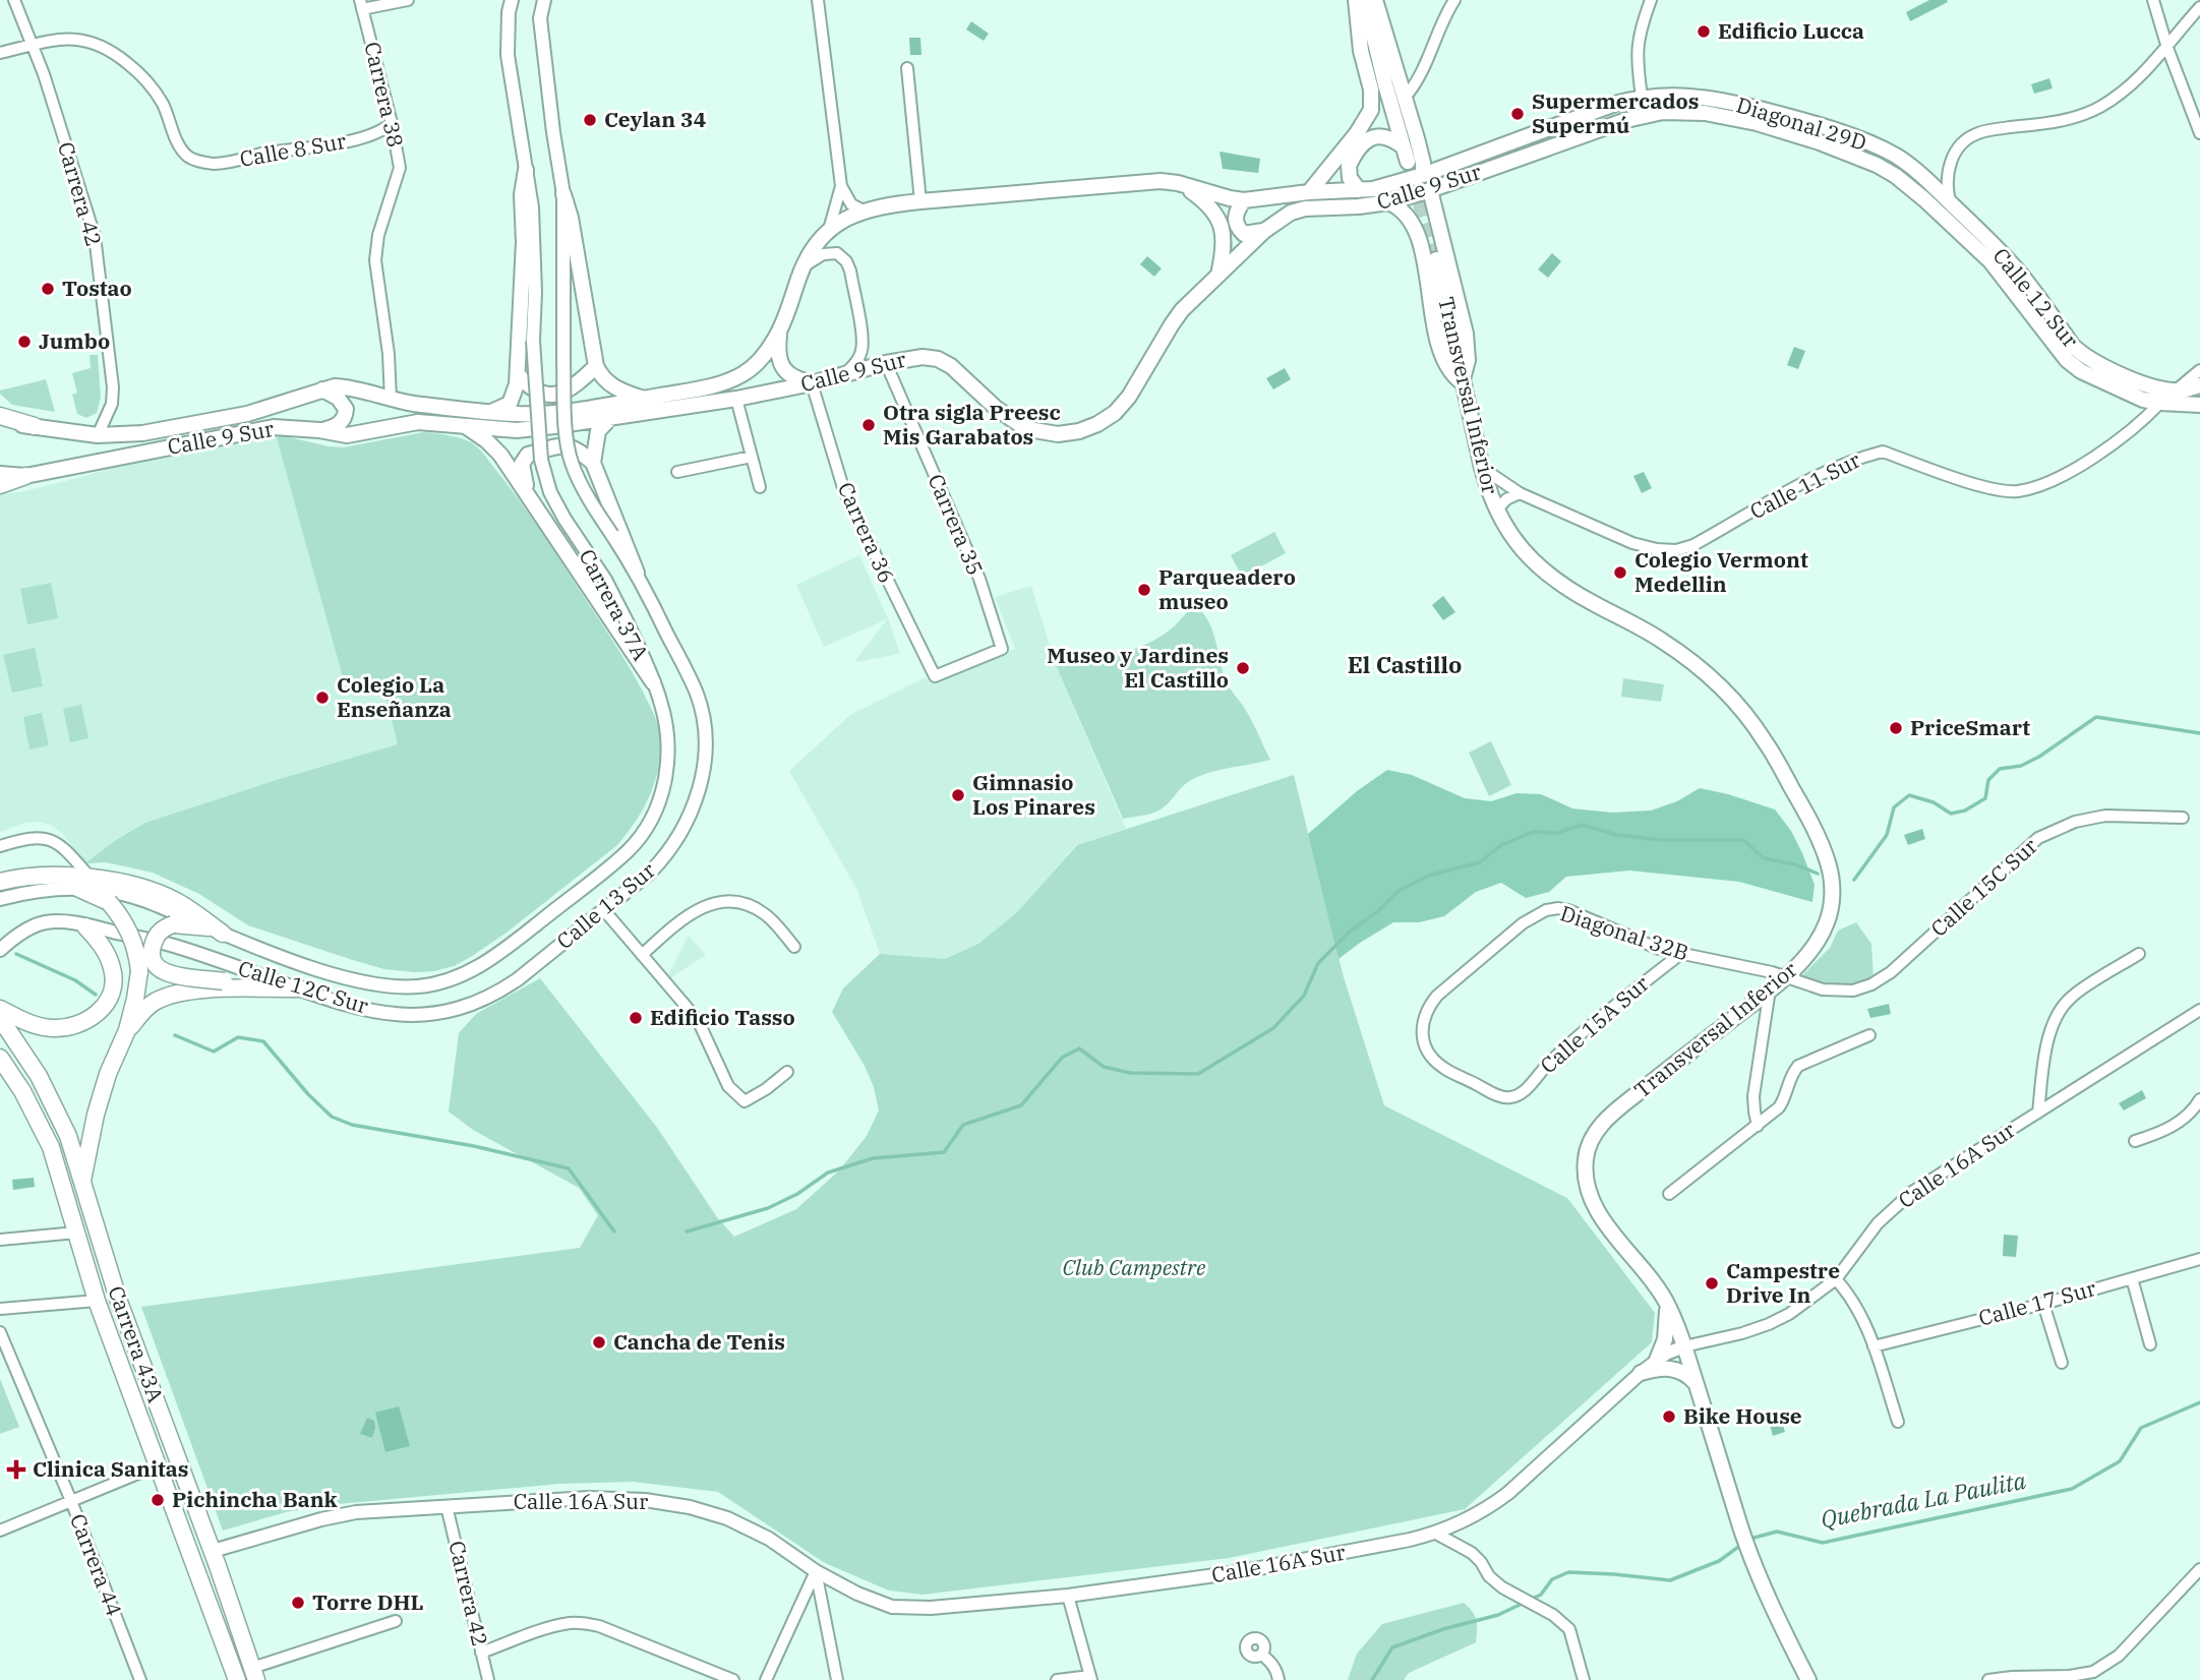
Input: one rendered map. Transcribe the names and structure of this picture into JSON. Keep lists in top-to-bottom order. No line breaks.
{"streets":{"main road":["Diagonal 29D","Calle 9 Sur","Calle 12 Sur","Transversal Inferior","Carrera 43A"],"street":["Carrera 38","Calle 8 Sur","Carrera 42","Calle 11 Sur","Carrera 35","Carrera 36","Carrera 37A","Calle 15C Sur","Calle 13 Sur","Diagonal 32B","Calle 12C Sur","Calle 15A Sur","Calle 16A Sur","Calle 17 Sur","Carrera 44"]},"crossings":[["Carrera 38","Calle 8 Sur"],["Carrera 38","Calle 9 Sur"],["Diagonal 29D","Calle 9 Sur"],["Diagonal 29D","Calle 12 Sur"],["Calle 8 Sur","Carrera 42"],["Calle 9 Sur","Carrera 42"],["Calle 9 Sur","Carrera 35"],["Calle 9 Sur","Carrera 36"],["Carrera 42","Calle 16A Sur"],["Calle 12 Sur","Calle 11 Sur"],["Transversal Inferior","Calle 11 Sur"],["Transversal Inferior","Calle 15C Sur"],["Transversal Inferior","Diagonal 32B"],["Transversal Inferior","Calle 16A Sur"],["Carrera 35","Carrera 36"],["Carrera 37A","Calle 13 Sur"],["Carrera 37A","Calle 12C Sur"],["Calle 15C Sur","Diagonal 32B"],["Calle 13 Sur","Calle 12C Sur"],["Diagonal 32B","Calle 15A Sur"],["Calle 16A Sur","Carrera 43A"]],"districts":["El Castillo"],"water":["Quebrada La Paulita"],"parks":["Club Campestre"],"places":{"other":["Edificio Lucca","Supermercados Supermú","Ceylan 34","Tostao","Jumbo","Otra sigla Preesc Mis Garabatos","Colegio Vermont Medellin","Parqueadero museo","Museo y Jardines El Castillo","Colegio La Enseñanza","PriceSmart","Gimnasio Los Pinares","Edificio Tasso","Campestre Drive In","Cancha de Tenis","Bike House","Pichincha Bank","Torre DHL"],"health":["Clinica Sanitas"]}}
